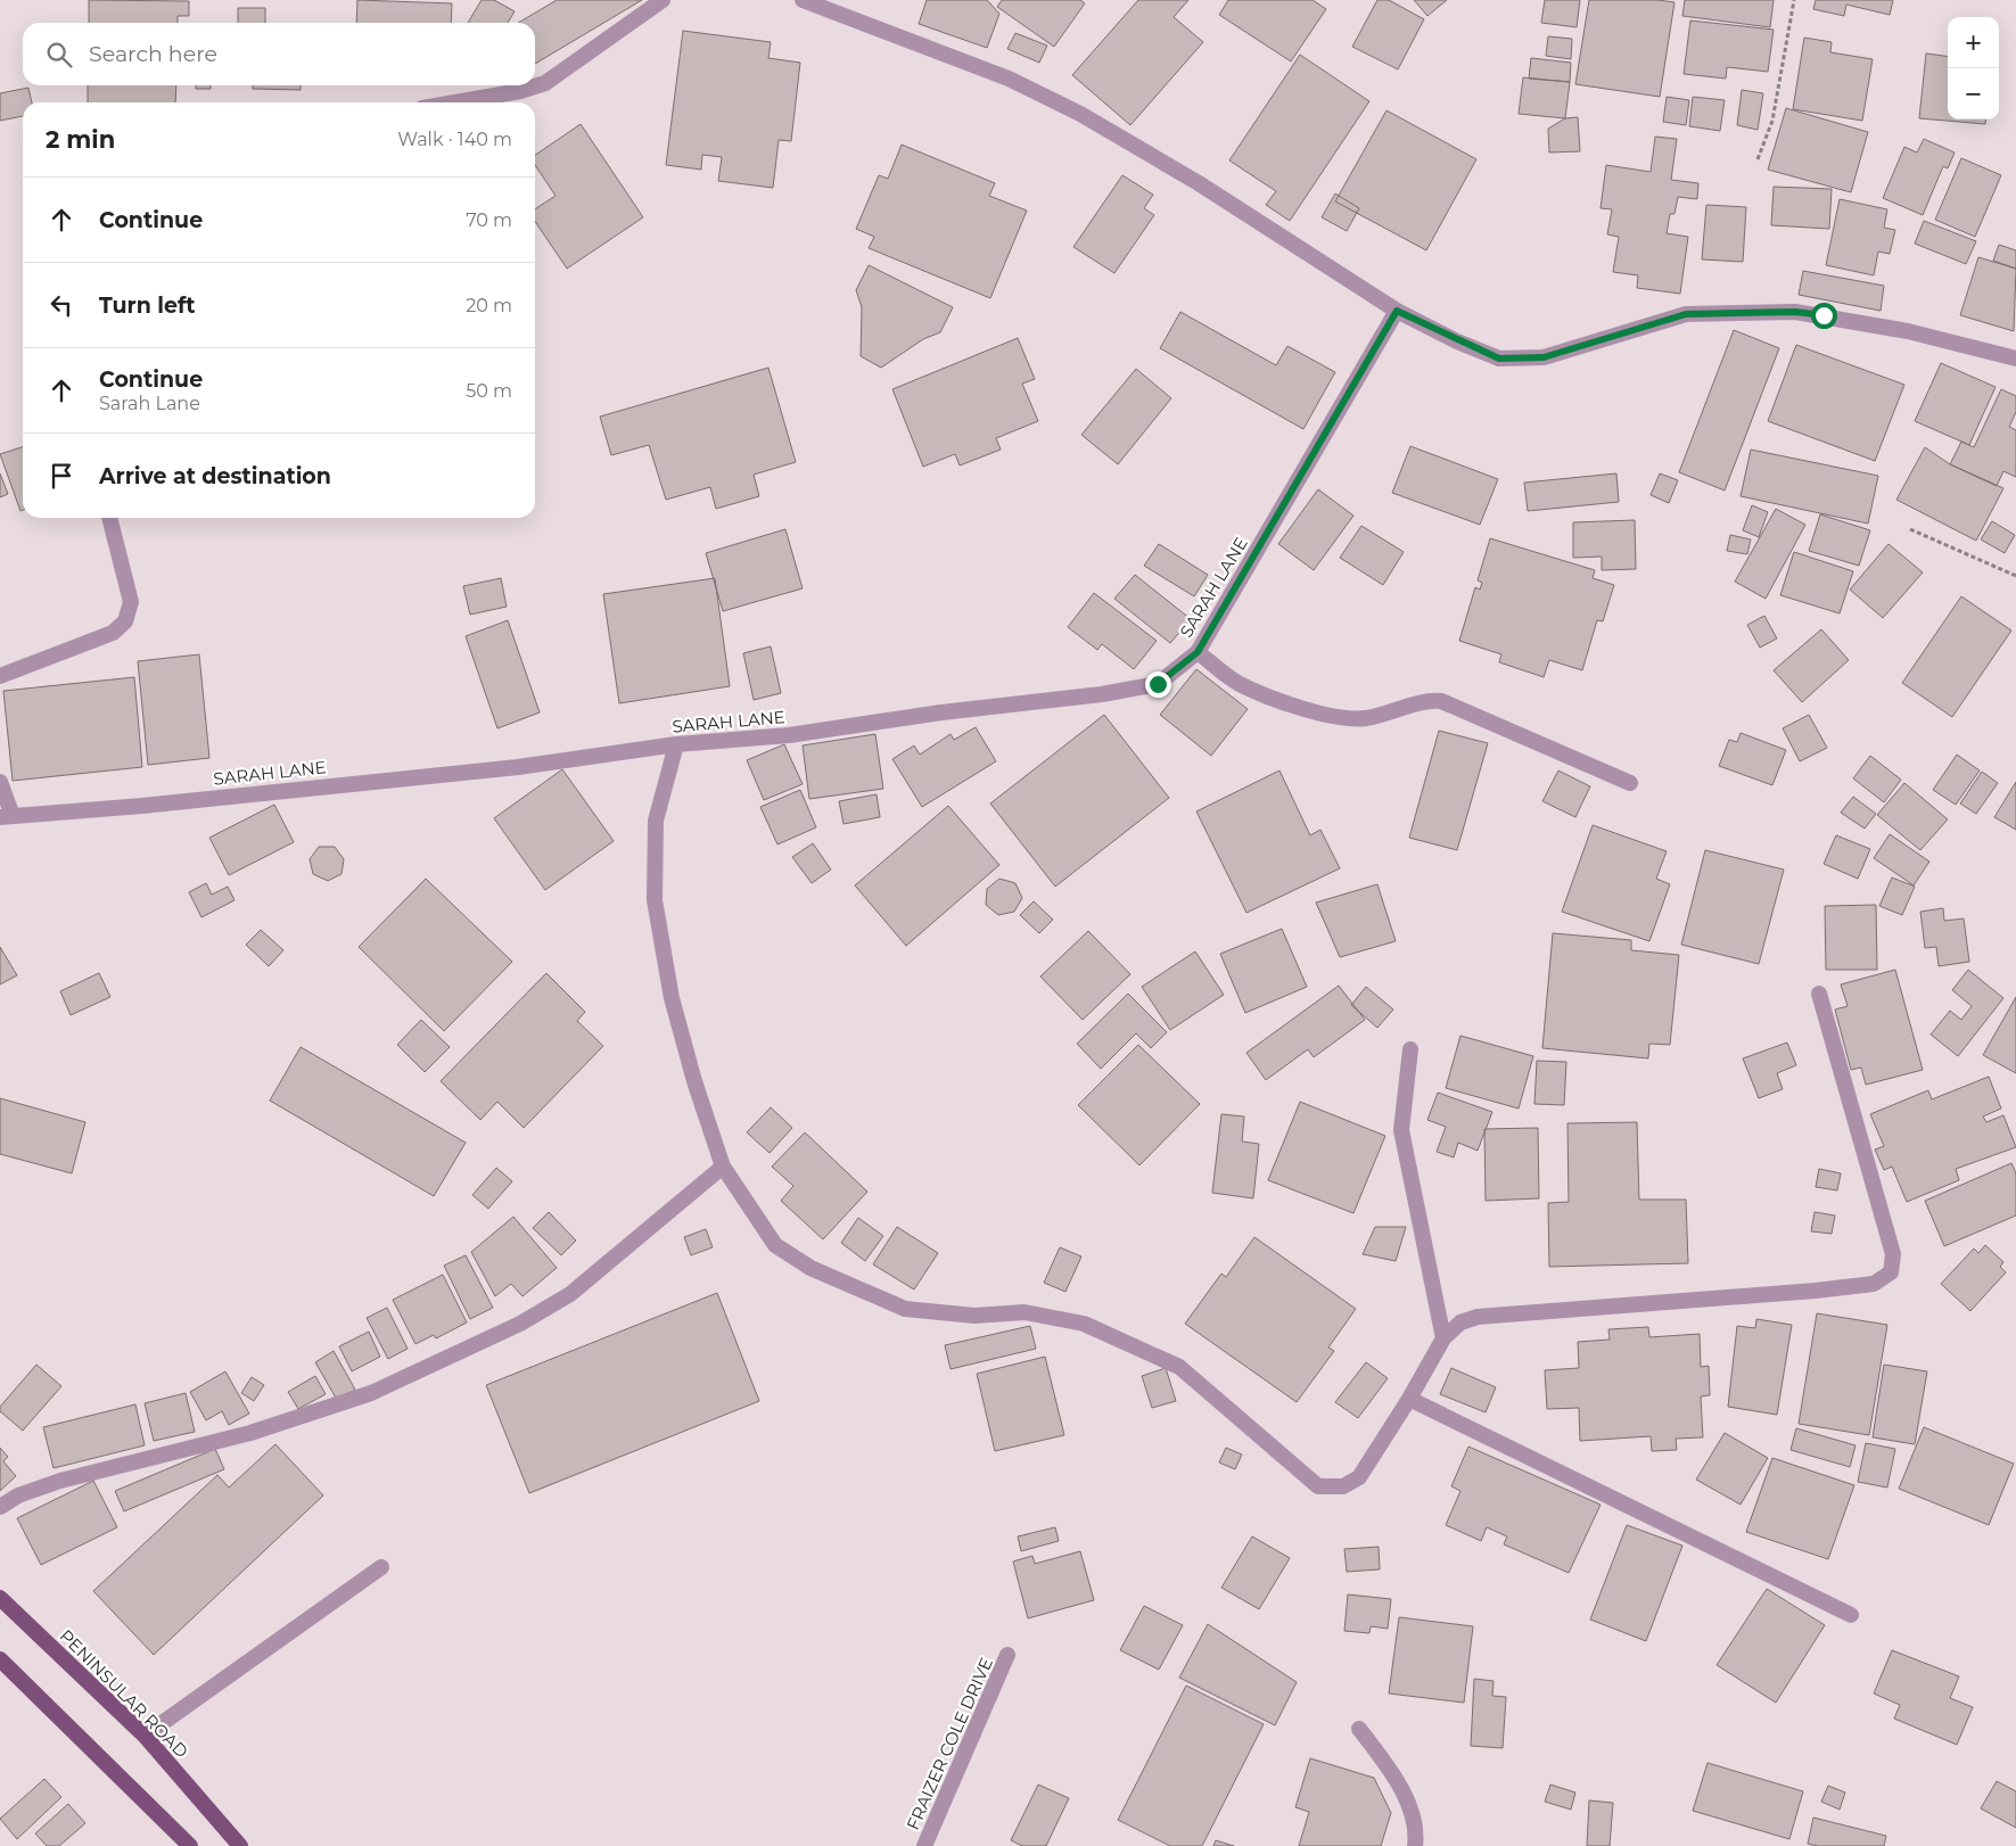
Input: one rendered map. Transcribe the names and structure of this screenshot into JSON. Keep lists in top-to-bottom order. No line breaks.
{"streets":{"main road":["PENINSULAR ROAD"],"street":["SARAH LANE","FRAIZER COLE DRIVE"]},"page":{"map_buttons":["+","−"],"search":"Search here","heading":["2 min","Walk · 140 m"],"list":[["Continue","70 m"],["Turn left","20 m"],["Continue","Sarah Lane","50 m"],"Arrive at destination"]}}
